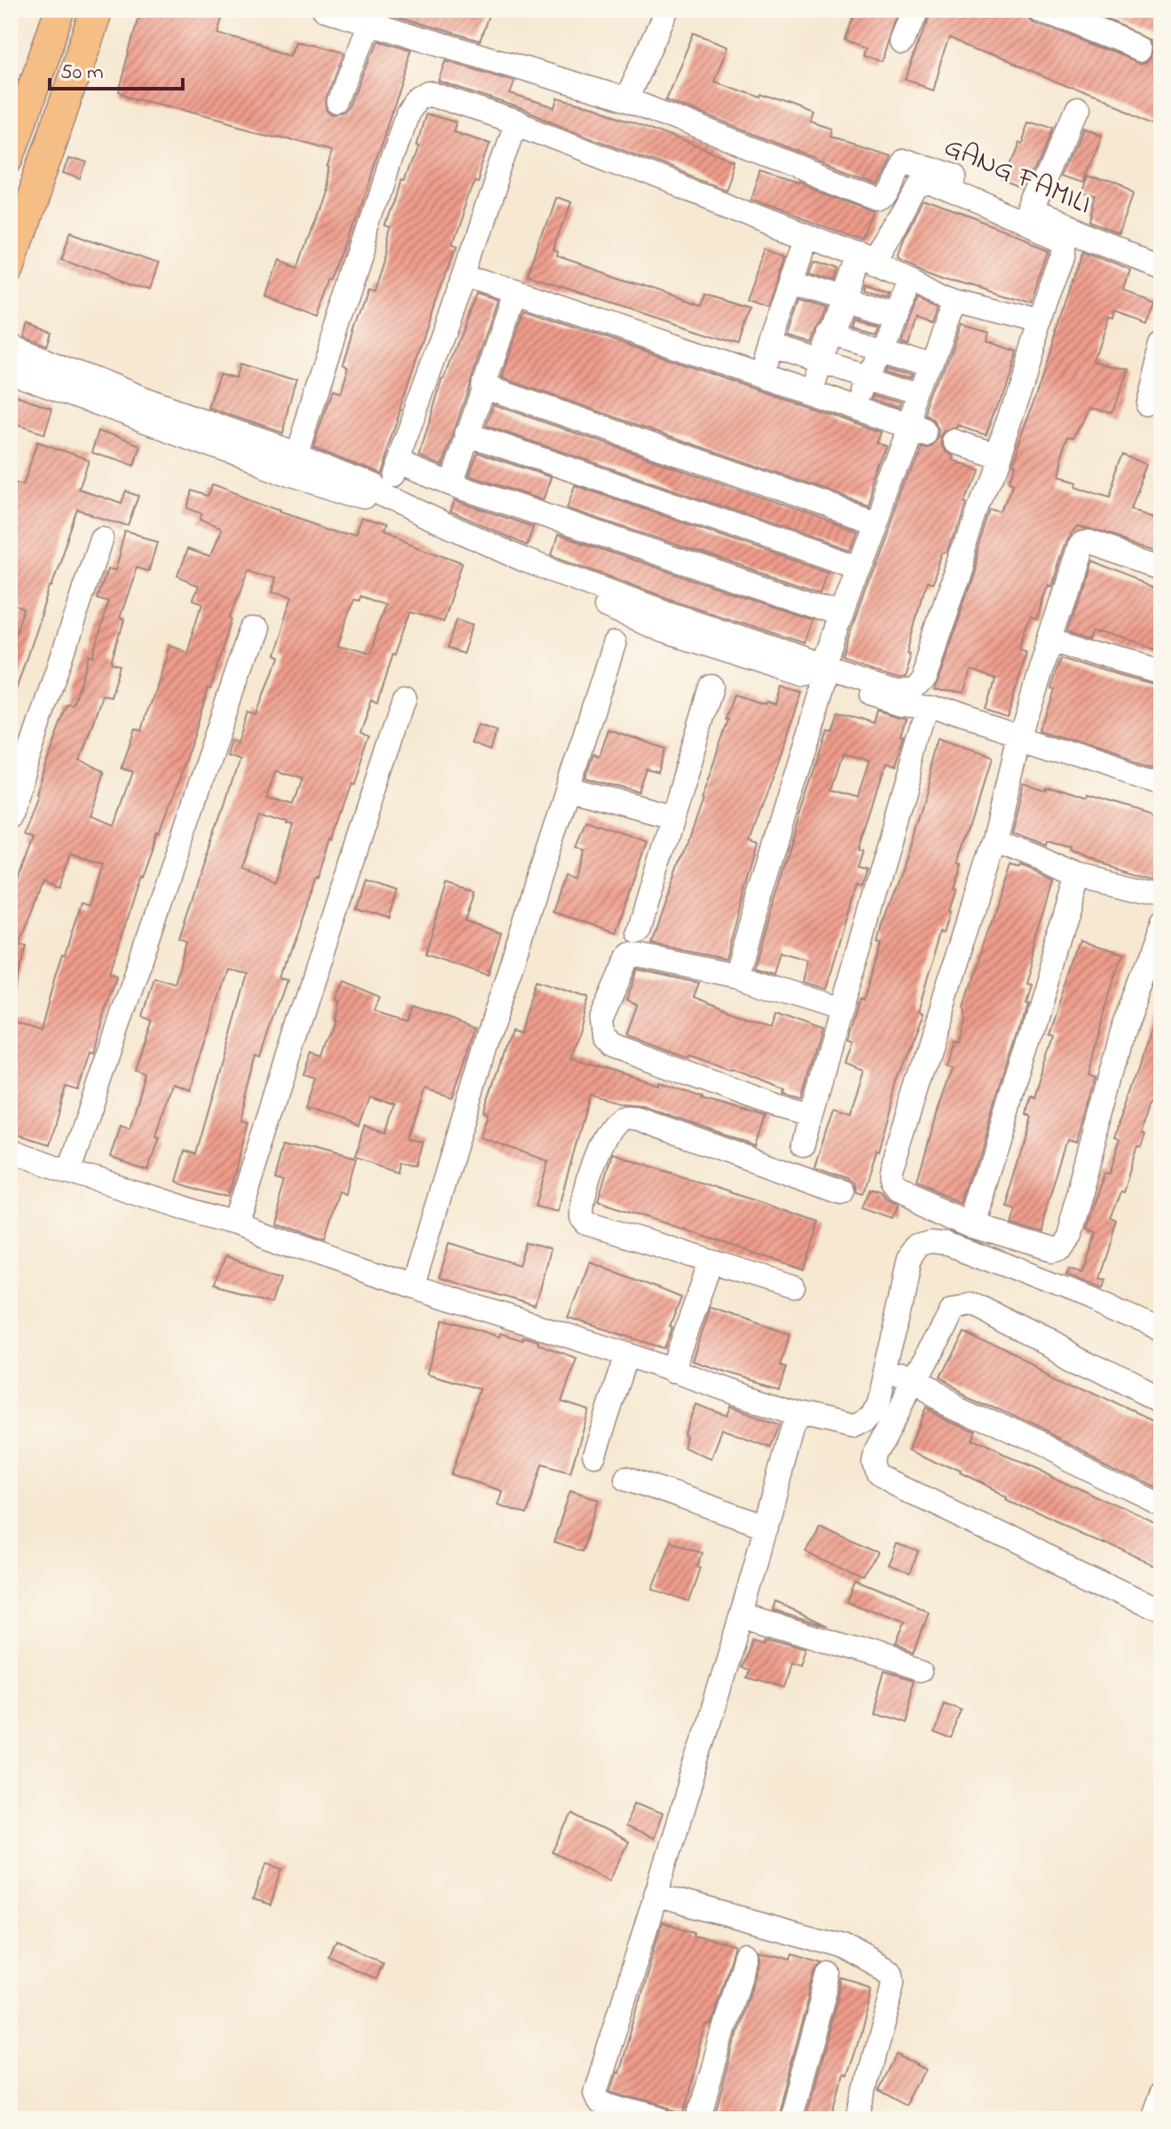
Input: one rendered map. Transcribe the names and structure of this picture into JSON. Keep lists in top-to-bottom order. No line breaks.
{"streets":{"street":["GANG FAMILI"]},"scale_bar":"50 m"}
